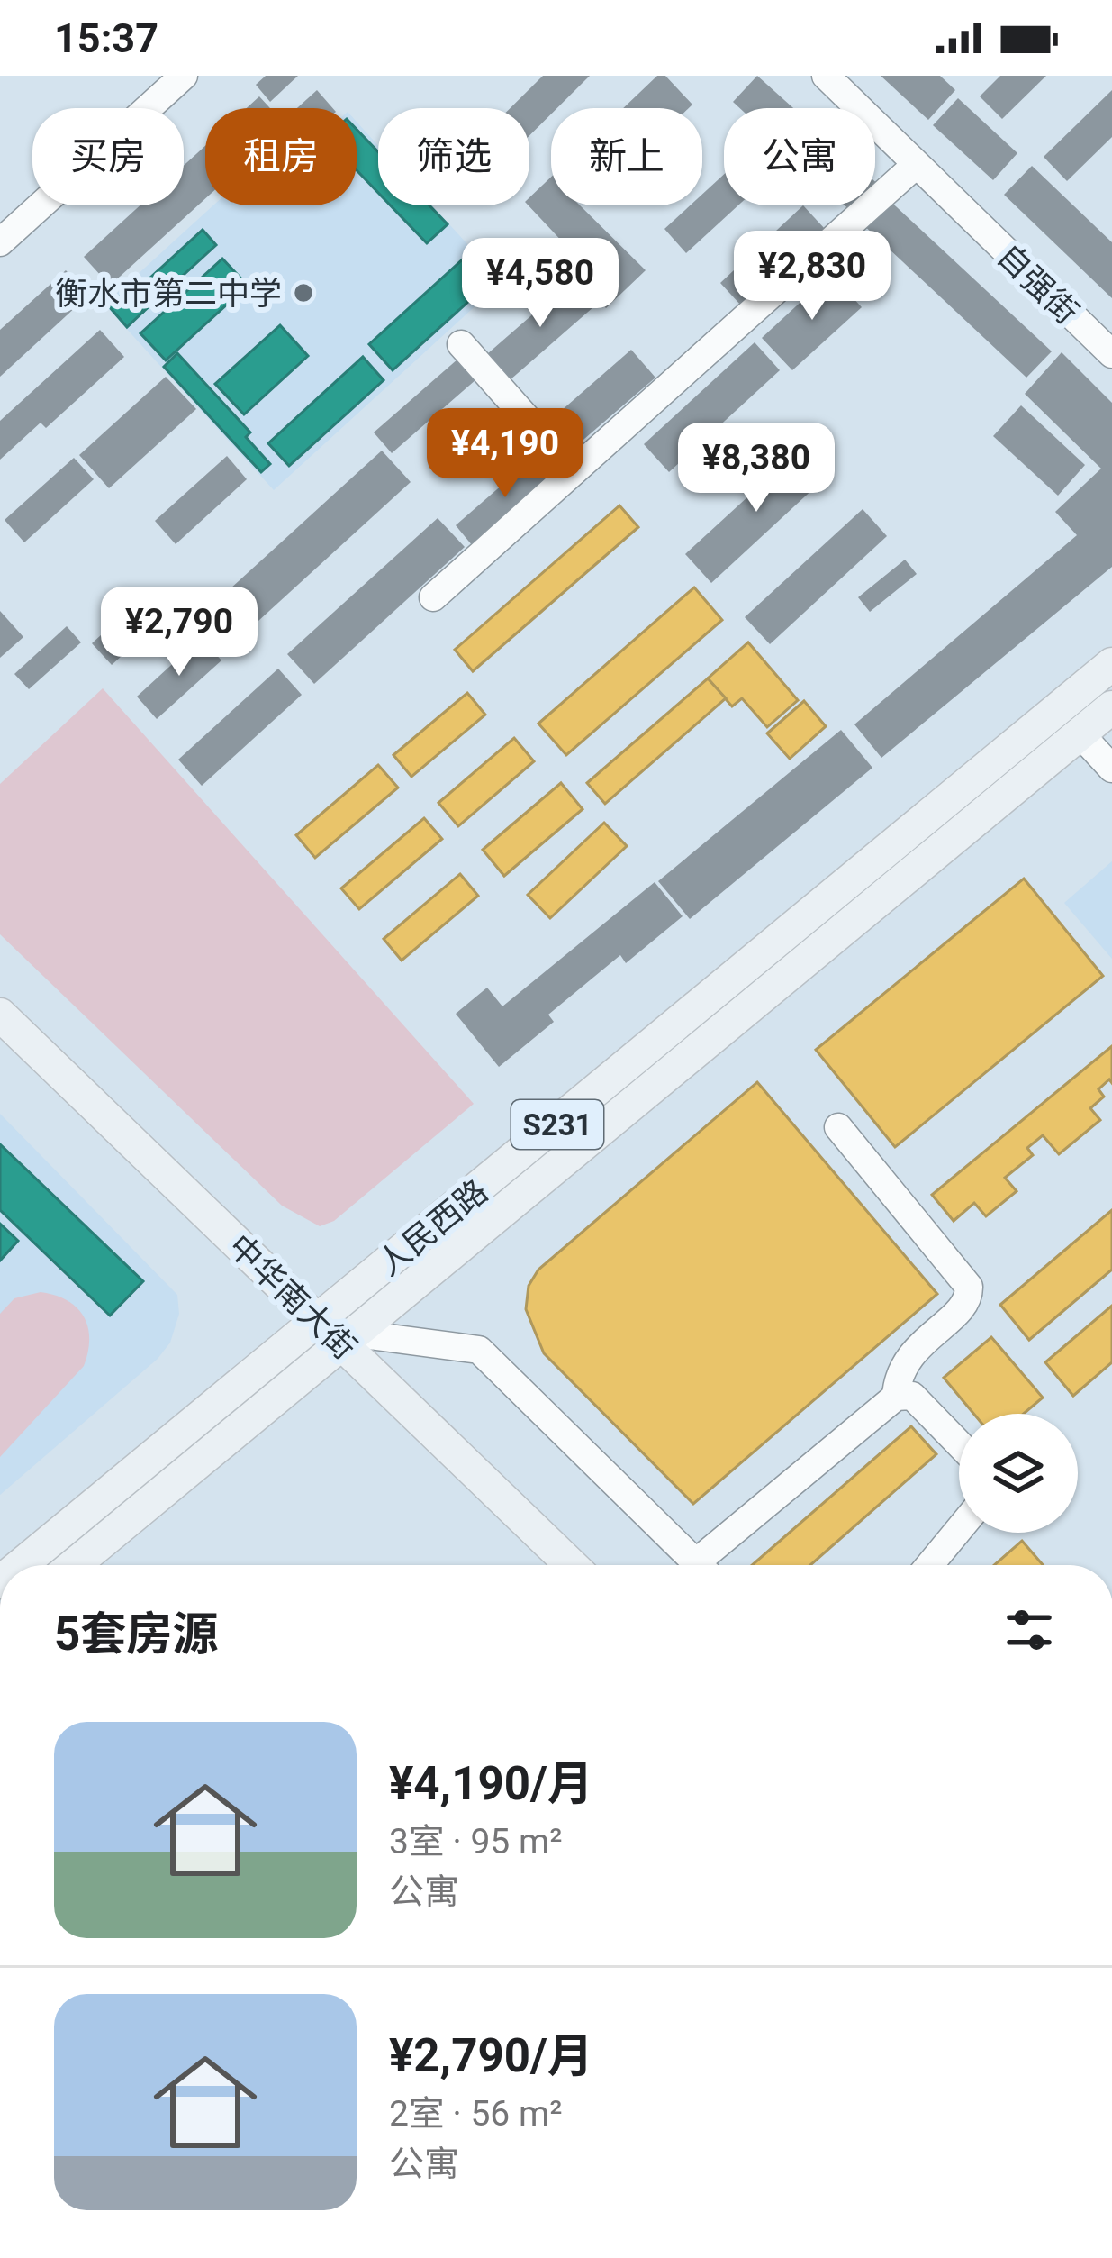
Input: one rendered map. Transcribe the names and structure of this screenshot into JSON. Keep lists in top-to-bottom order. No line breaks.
{"streets":{"main road":["S231","人民西路","中华南大街"],"street":["自强街"]},"crossings":[["人民西路","中华南大街"]],"places":["衡水市第二中学"],"page":{"status":"15:37","chip":["买房","租房","筛选","新上","公寓"],"price":["¥2,830","¥4,580","¥4,190","¥8,380","¥2,790"],"heading":"5套房源","list":[{"name":"¥4,190/月","note":"3室 · 95 m² · 公寓"},{"name":"¥2,790/月","note":"2室 · 56 m² · 公寓"}]}}
